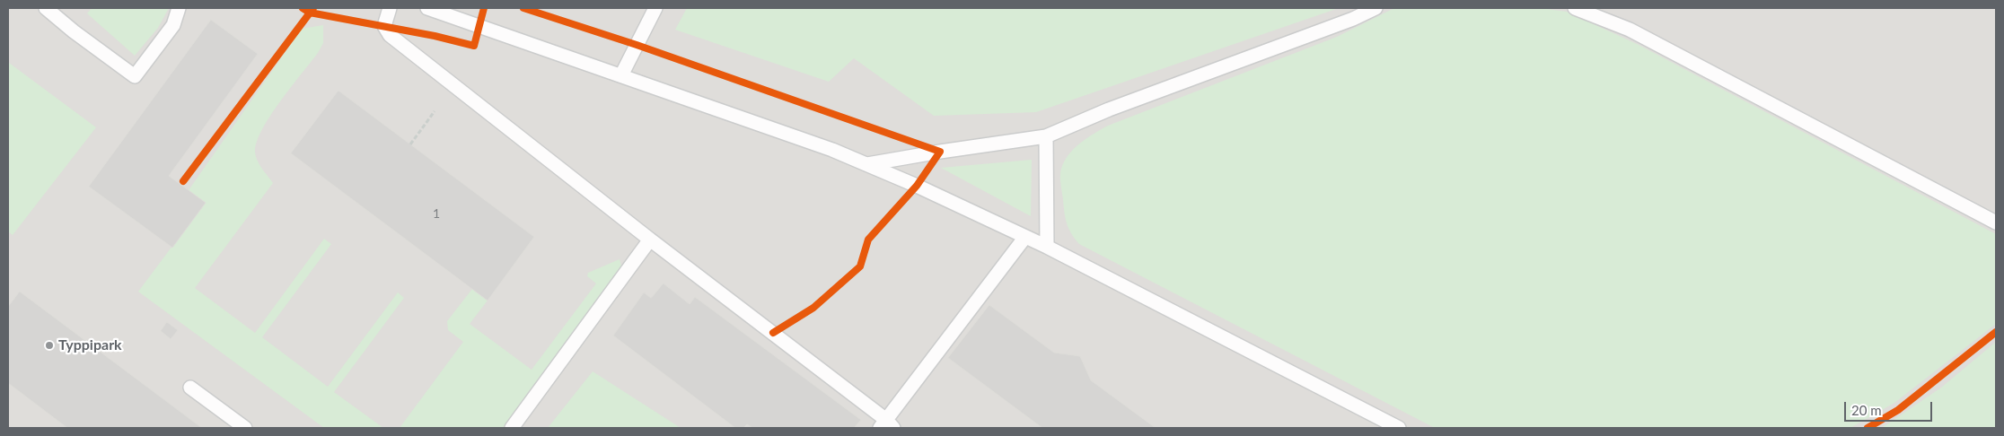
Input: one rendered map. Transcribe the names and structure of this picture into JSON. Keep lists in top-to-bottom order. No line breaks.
{"places":["Typpipark"],"house_numbers":["1"],"scale_bar":"20 m"}
